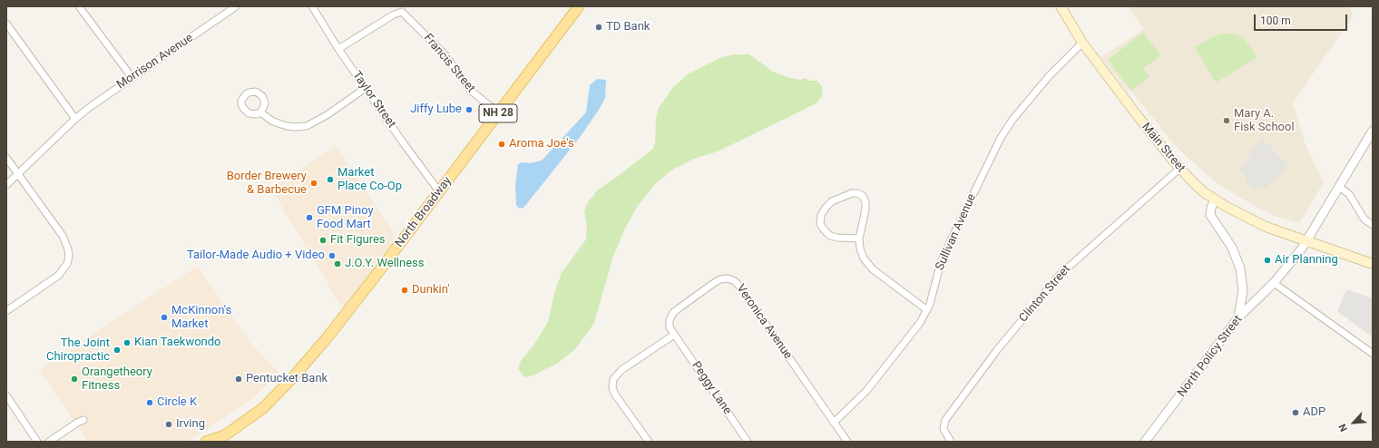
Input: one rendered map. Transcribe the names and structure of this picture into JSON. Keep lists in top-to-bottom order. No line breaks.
{"streets":{"main road":["NH 28","Main Street","North Broadway"],"street":["Morrison Avenue","Francis Street","Taylor Street","Sullivan Avenue","Clinton Street","Veronica Avenue","North Policy Street","Peggy Lane"]},"crossings":[["Francis Street","Taylor Street"],["Francis Street","North Broadway"],["Taylor Street","North Broadway"],["Main Street","Sullivan Avenue"],["Main Street","Clinton Street"],["Main Street","North Policy Street"],["Sullivan Avenue","Veronica Avenue"],["Veronica Avenue","Peggy Lane"]],"places":["TD Bank","Jiffy Lube","Mary A. Fisk School","Aroma Joe's","Market Place Co-Op","Border Brewery & Barbecue","GFM Pinoy Food Mart","Fit Figures","Tailor-Made Audio + Video","Air Planning","J.O.Y. Wellness","Dunkin'","McKinnon's Market","Kian Taekwondo","The Joint Chiropractic","Orangetheory Fitness","Pentucket Bank","Circle K","ADP","Irving"],"scale_bar":"100 m","north":"bottom left"}
